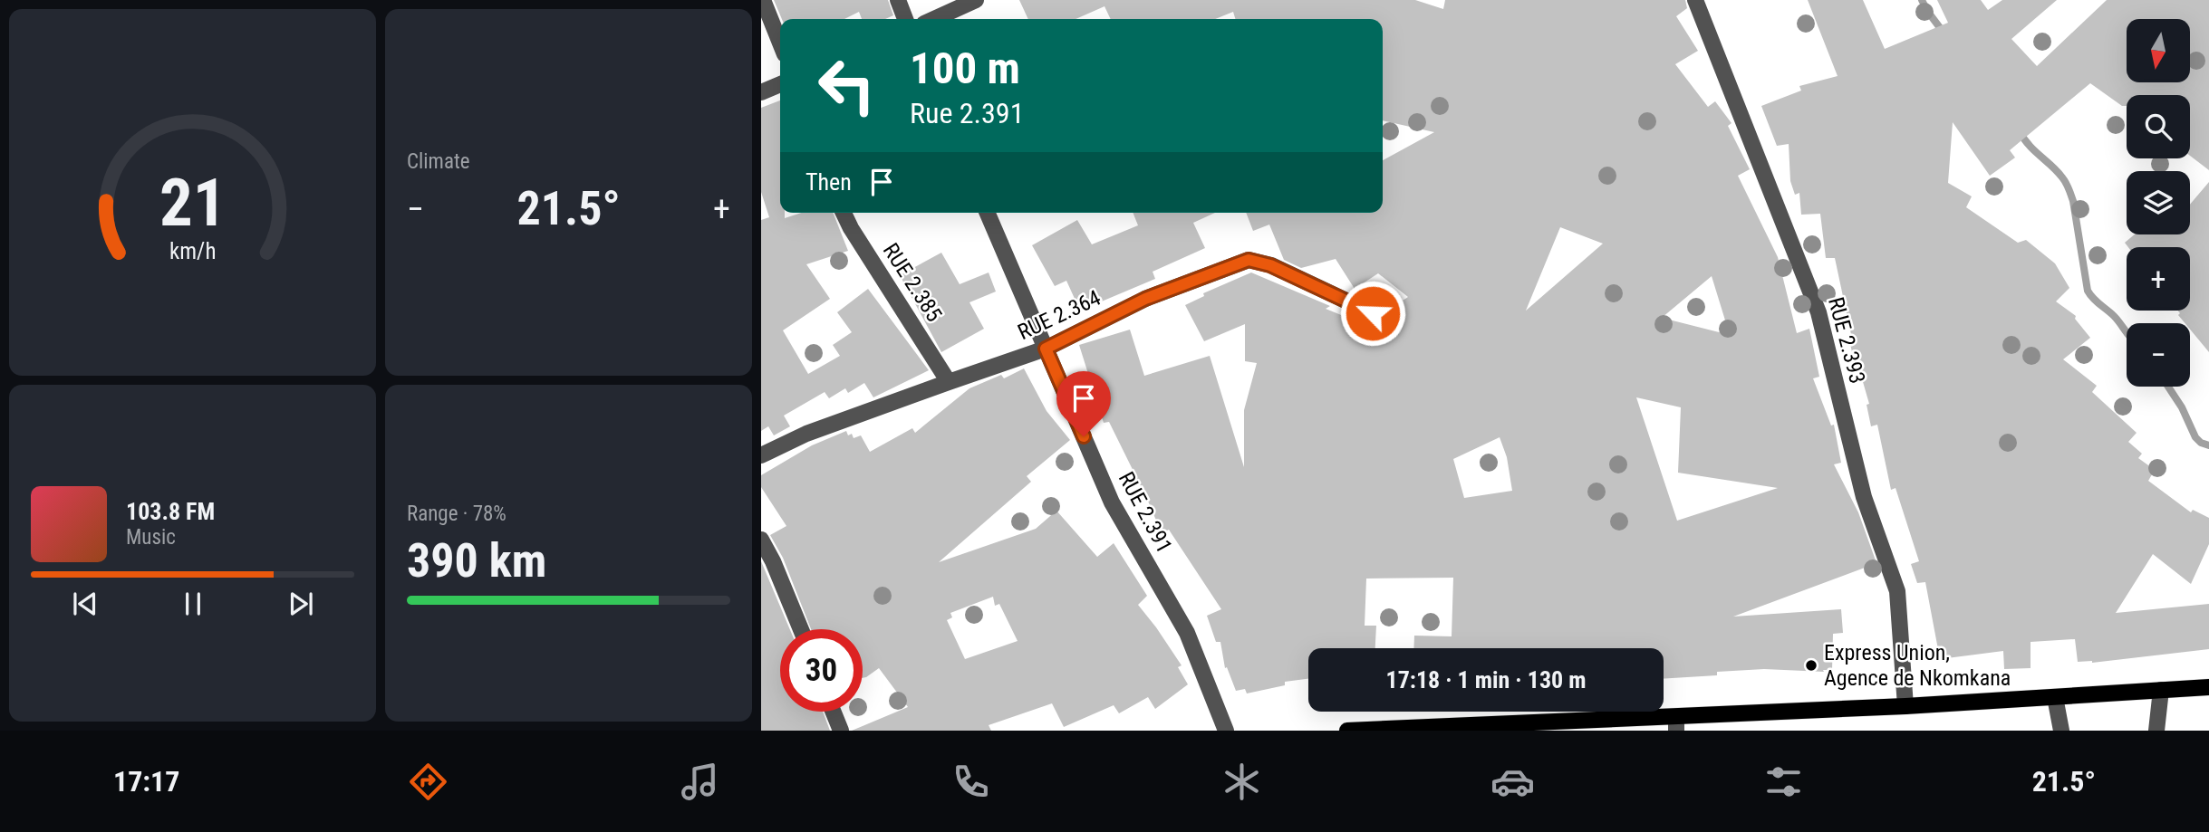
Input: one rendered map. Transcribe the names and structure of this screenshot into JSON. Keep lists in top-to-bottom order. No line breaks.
{"streets":{"street":["RUE 2.385","RUE 2.364","RUE 2.393","RUE 2.391"]},"crossings":[["RUE 2.385","RUE 2.364"],["RUE 2.364","RUE 2.391"]],"places":["Express Union, Agence de Nkomkana"],"north":"bottom","page":{"tile":["Climate",["Range · 78%","390 km"]],"map_buttons":["+","−"],"turn":["100 m","Rue 2.391"],"then":"Then","heat":["−","21.5°","+"],"song":["103.8 FM","Music"],"limit":"30","trip":"17:18 · 1 min · 130 m","tabs":["17:17","21.5°"],"gauge":["21","km/h"]}}
